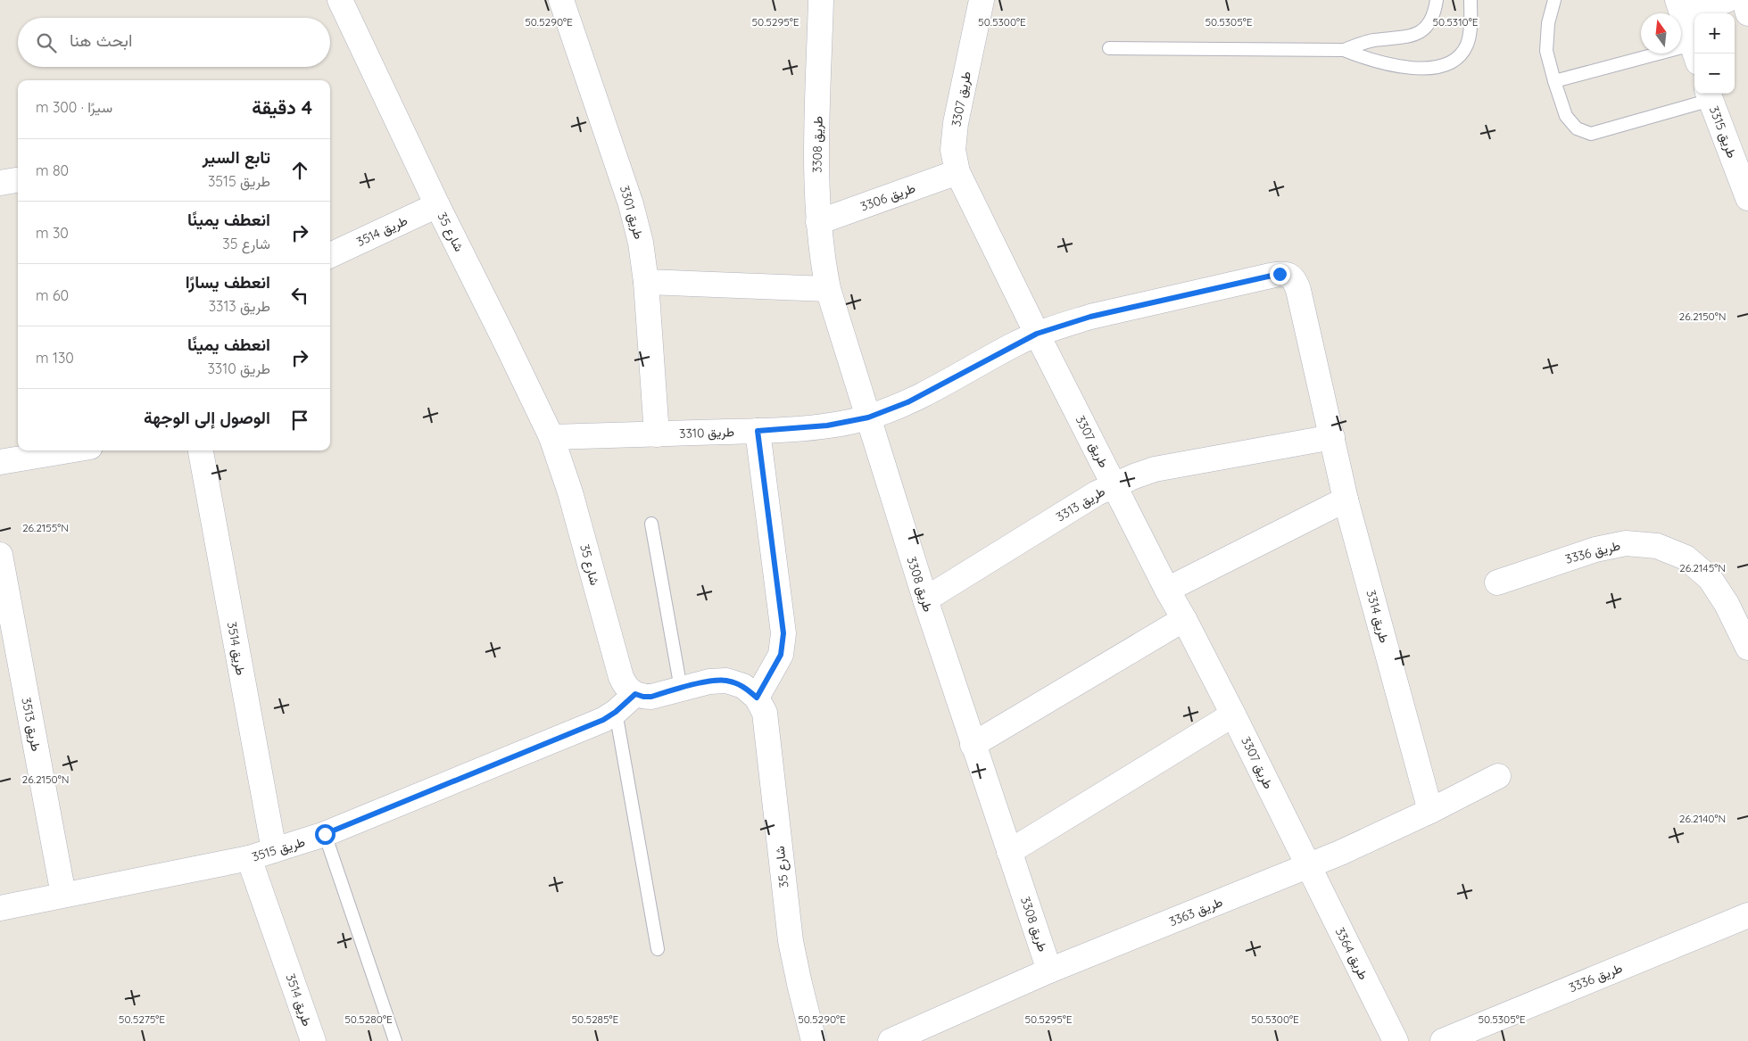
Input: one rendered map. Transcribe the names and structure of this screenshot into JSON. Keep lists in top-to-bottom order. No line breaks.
{"streets":{"street":["طريق 3307","طريق 3315","طريق 3308","طريق 3306","طريق 3301","طريق 3514","شارع 35","طريق 3310","طريق 3313","طريق 3336","طريق 3314","طريق 3513","طريق 3515","طريق 3363","طريق 3364"]},"crossings":[["طريق 3307","طريق 3306"],["طريق 3307","طريق 3310"],["طريق 3307","طريق 3313"],["طريق 3307","طريق 3363"],["طريق 3307","طريق 3364"],["طريق 3308","طريق 3306"],["طريق 3308","طريق 3310"],["طريق 3308","طريق 3313"],["طريق 3308","طريق 3363"],["طريق 3301","طريق 3310"],["طريق 3514","شارع 35"],["طريق 3514","طريق 3515"],["شارع 35","طريق 3310"],["شارع 35","طريق 3515"],["طريق 3310","طريق 3314"],["طريق 3313","طريق 3314"],["طريق 3314","طريق 3363"],["طريق 3513","طريق 3515"],["طريق 3363","طريق 3364"]],"north":"top","page":{"map_buttons":["+","−"],"search":"ابحث هنا","heading":["4 دقيقة","سيرًا · 300 m"],"list":[["تابع السير","طريق 3515","80 m"],["انعطف يمينًا","شارع 35","30 m"],["انعطف يسارًا","طريق 3313","60 m"],["انعطف يمينًا","طريق 3310","130 m"],"الوصول إلى الوجهة"]},"coordinates":["50.5290°E","50.5295°E","50.5300°E","50.5305°E","50.5310°E","26.2150°N","26.2155°N","26.2145°N","26.2140°N","50.5275°E","50.5280°E","50.5285°E"]}
